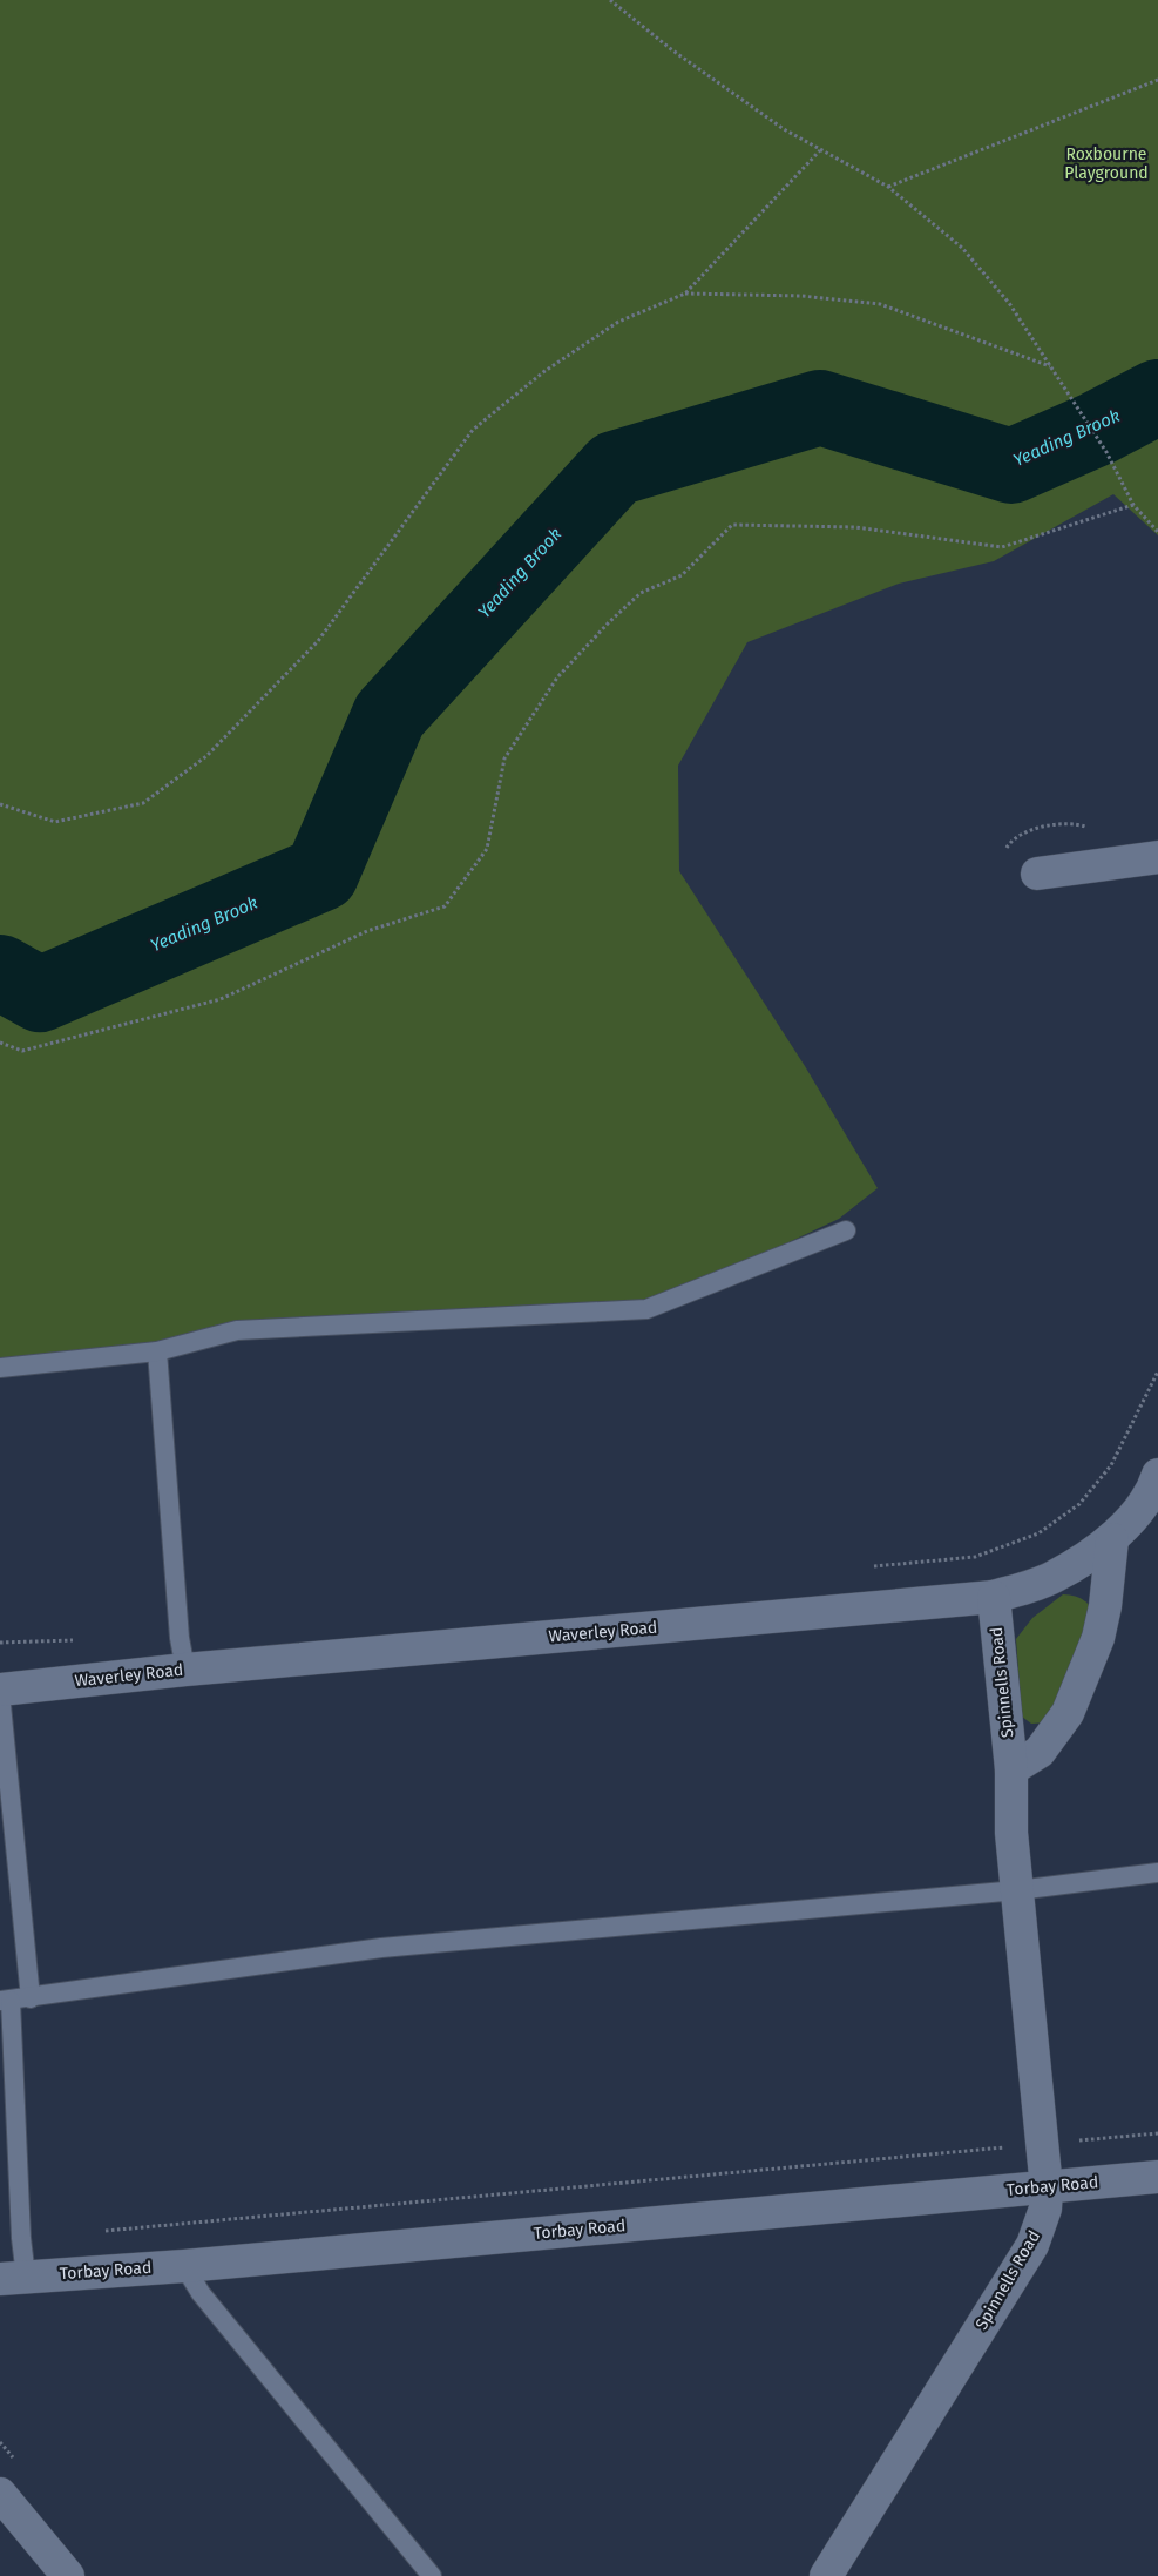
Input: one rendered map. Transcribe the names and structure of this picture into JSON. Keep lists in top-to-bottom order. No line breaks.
{"streets":{"street":["Waverley Road","Spinnells Road","Torbay Road"]},"crossings":[["Waverley Road","Spinnells Road"],["Spinnells Road","Torbay Road"]],"water":["Yeading Brook"],"parks":["Roxbourne Playground"]}
